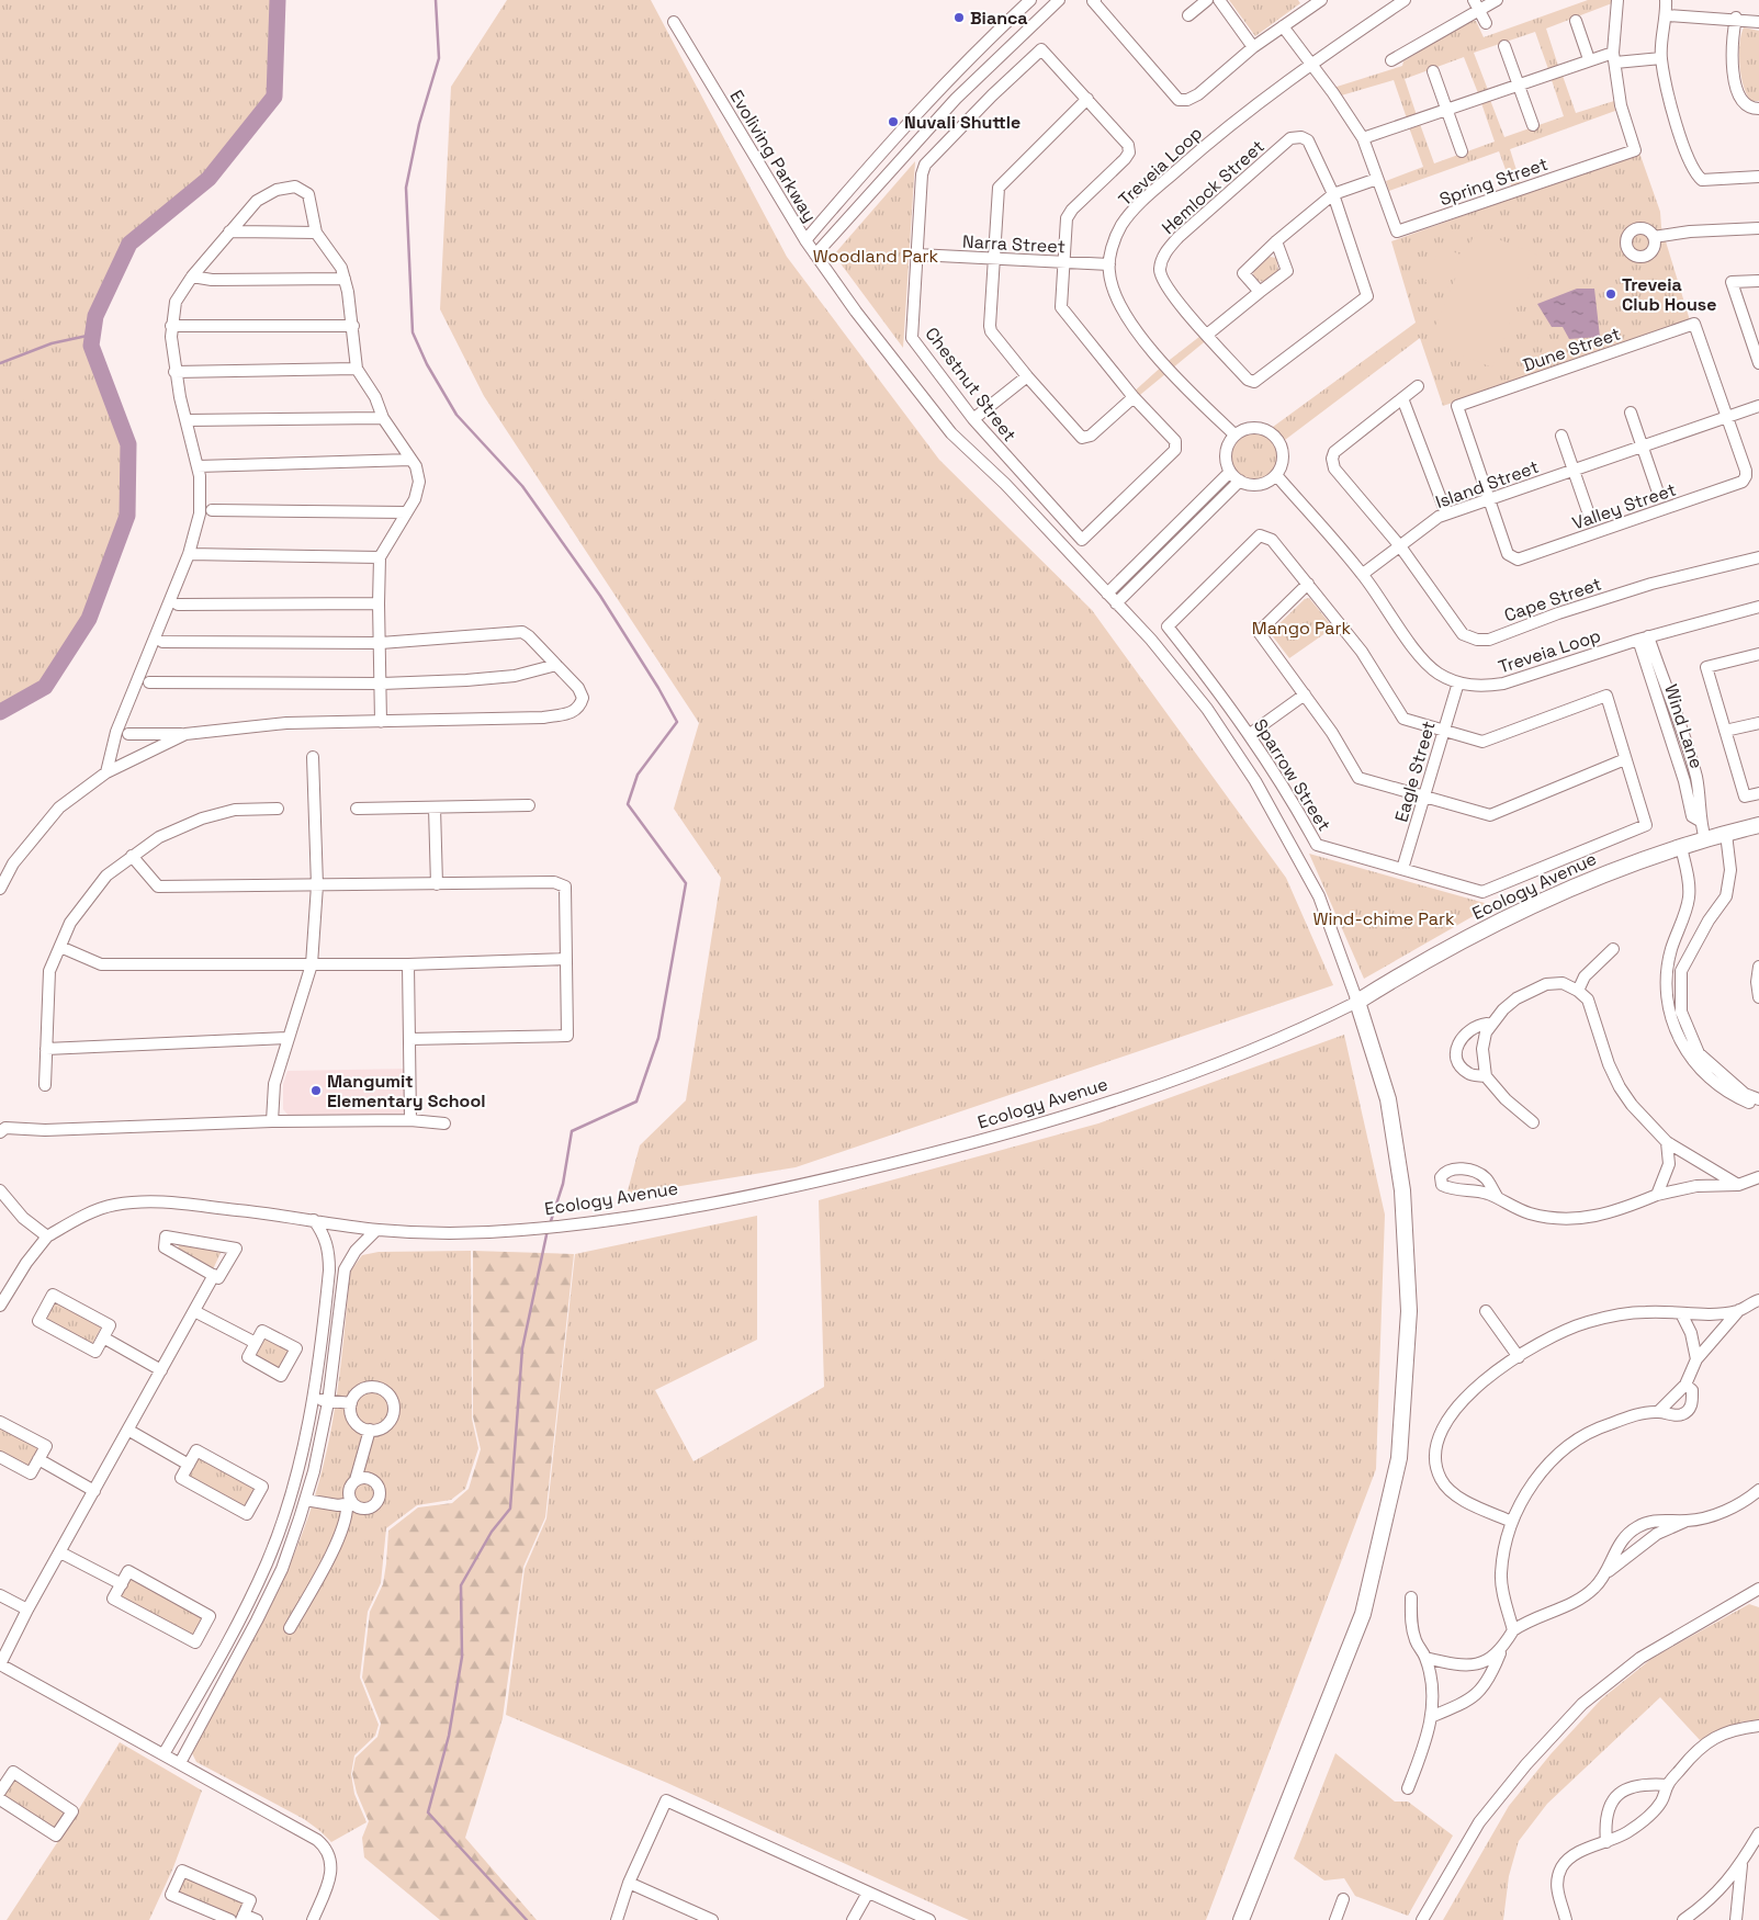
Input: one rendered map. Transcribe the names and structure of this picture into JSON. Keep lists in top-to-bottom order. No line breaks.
{"streets":{"street":["Evoliving Parkway","Treveia Loop","Spring Street","Hemlock Street","Narra Street","Dune Street","Chestnut Street","Island Street","Valley Street","Cape Street","Wind Lane","Eagle Street","Sparrow Street","Ecology Avenue"]},"crossings":[["Evoliving Parkway","Ecology Avenue"],["Treveia Loop","Spring Street"],["Treveia Loop","Narra Street"],["Treveia Loop","Island Street"],["Treveia Loop","Wind Lane"],["Treveia Loop","Eagle Street"],["Narra Street","Chestnut Street"],["Dune Street","Island Street"],["Dune Street","Valley Street"],["Island Street","Valley Street"],["Island Street","Cape Street"],["Wind Lane","Ecology Avenue"],["Eagle Street","Sparrow Street"]],"parks":["Woodland Park","Mango Park","Wind-chime Park"],"places":["Bianca","Nuvali Shuttle","Treveia Club House","Mangumit Elementary School"]}
